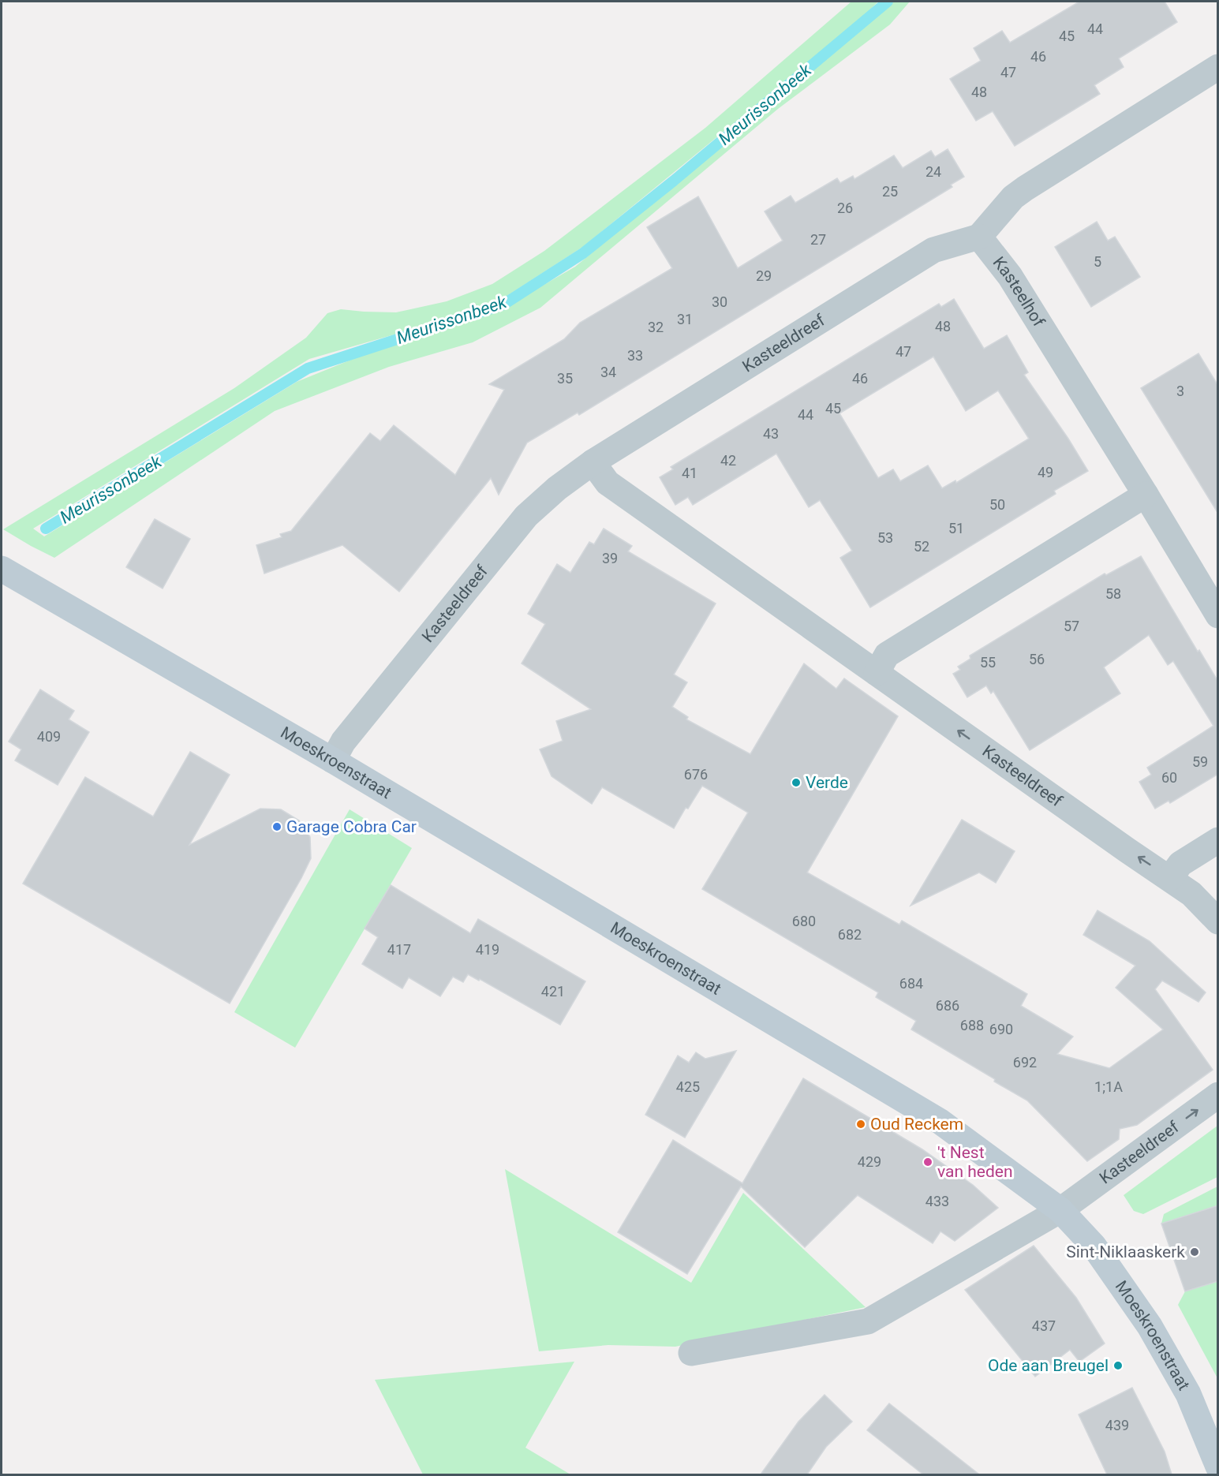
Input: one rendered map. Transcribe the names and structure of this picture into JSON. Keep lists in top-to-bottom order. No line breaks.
{"streets":{"main road":["Moeskroenstraat"],"street":["Kasteelhof","Kasteeldreef"]},"crossings":[["Kasteelhof","Kasteeldreef"],["Kasteeldreef","Moeskroenstraat"]],"water":["Meurissonbeek"],"places":["Verde","Garage Cobra Car","Oud Reckem","'t Nest van heden","Sint-Niklaaskerk","Ode aan Breugel"],"house_numbers":["44","45","46","47","48","24","25","26","27","5","29","30","31","48","32","47","33","34","35","46","3","45","44","43","42","49","41","50","51","53","52","39","58","57","56","55","409","59","676","60","680","682","417","419","684","421","686","688","690","692","425","1;1A","429","433","437","439"]}
